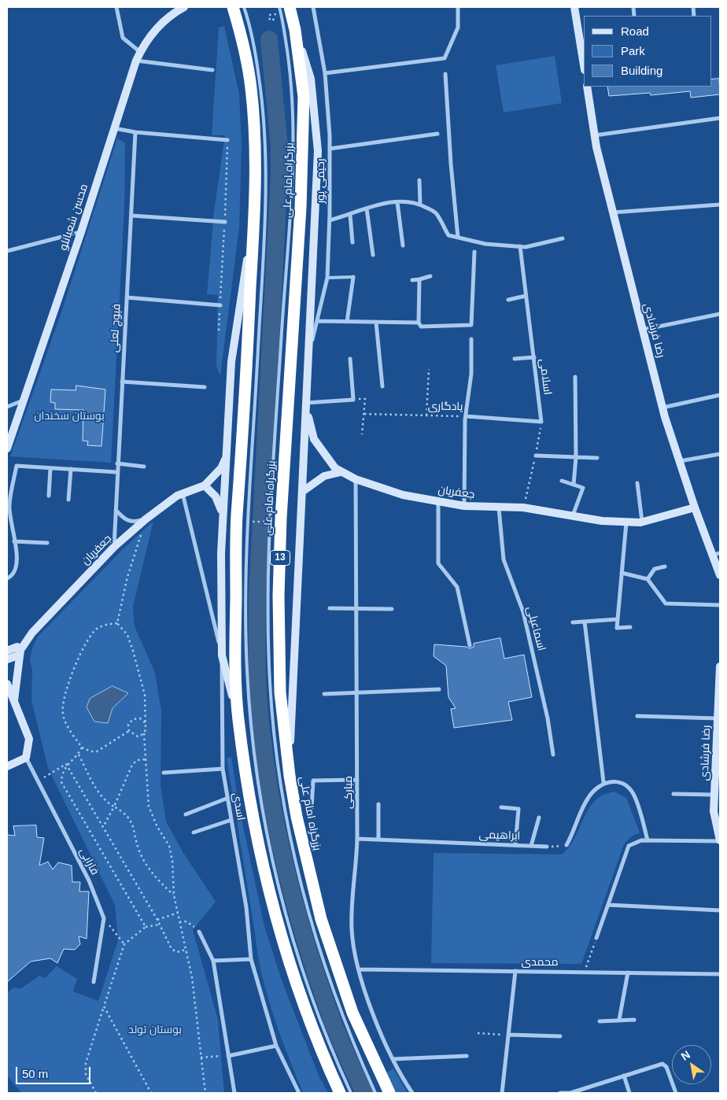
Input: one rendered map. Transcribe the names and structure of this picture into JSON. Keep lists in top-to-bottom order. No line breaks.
{"streets":{"highway":["بزرگراه امام علی","13"],"main road":["محسن شعبانلو","رضا فرشادی","جعفریان"],"street":["رحیمی پور","فیوج لعلی","اسلامی","یادگاری","اسماعیلی","مبارکی","اسدی","ابراهیمی","فارابی","محمدی"]},"crossings":[["فیوج لعلی","جعفریان"],["رضا فرشادی","جعفریان"],["اسلامی","یادگاری"],["جعفریان","اسماعیلی"],["جعفریان","مبارکی"],["جعفریان","اسدی"],["مبارکی","ابراهیمی"],["مبارکی","محمدی"]],"parks":["بوستان سخندان","بوستان تولد"],"legend":["Road","Park","Building"],"scale_bar":"50 m","north":"top left"}
